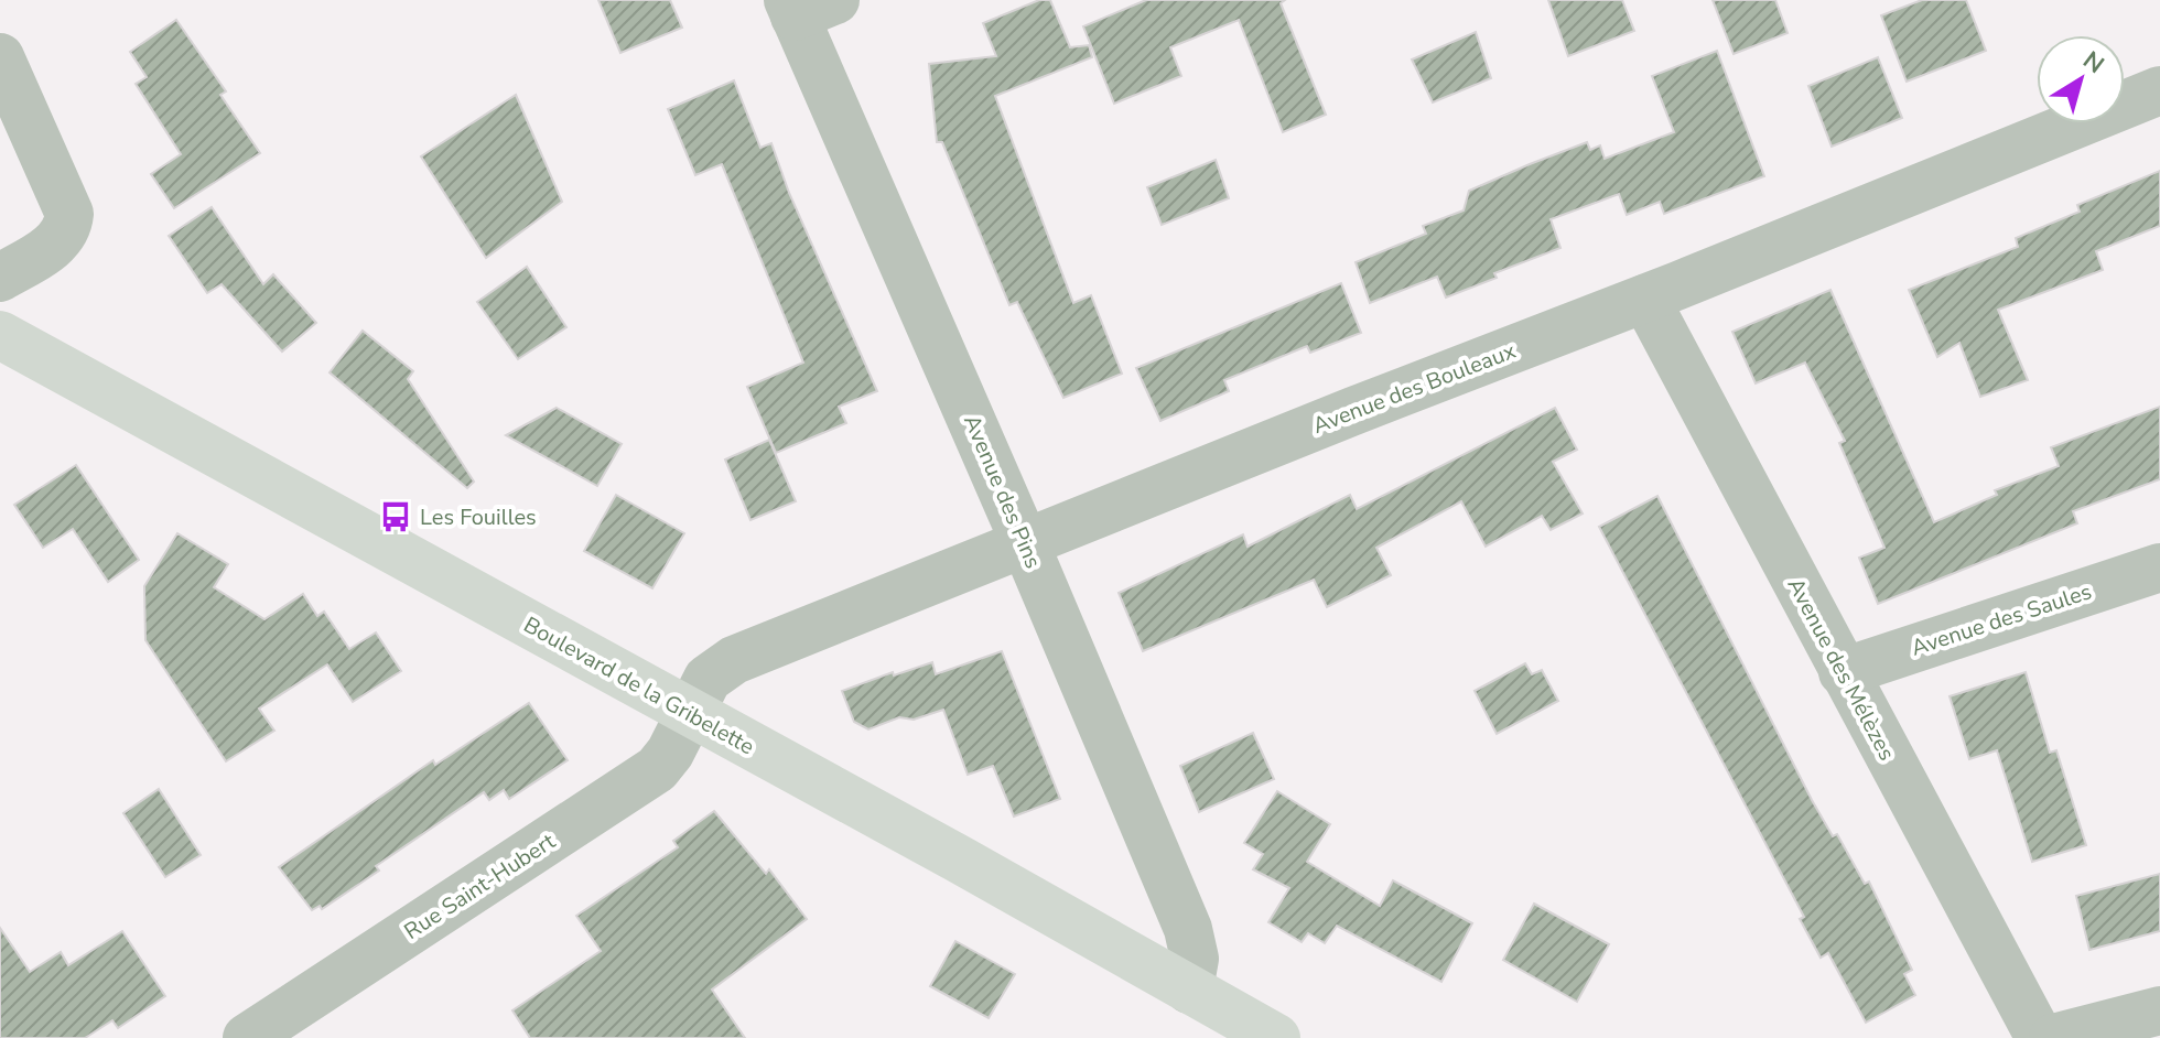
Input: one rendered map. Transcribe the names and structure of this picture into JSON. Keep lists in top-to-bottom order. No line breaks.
{"streets":{"main road":["Boulevard de la Gribelette"],"street":["Avenue des Bouleaux","Avenue des Pins","Avenue des Saules","Avenue des Mélèzes","Rue Saint-Hubert"]},"crossings":[["Avenue des Bouleaux","Avenue des Pins"],["Avenue des Bouleaux","Avenue des Mélèzes"],["Avenue des Bouleaux","Boulevard de la Gribelette"],["Avenue des Bouleaux","Rue Saint-Hubert"],["Avenue des Pins","Boulevard de la Gribelette"],["Avenue des Saules","Avenue des Mélèzes"],["Boulevard de la Gribelette","Rue Saint-Hubert"]],"places":{"bus stop":["Les Fouilles"]},"north":"top right"}
